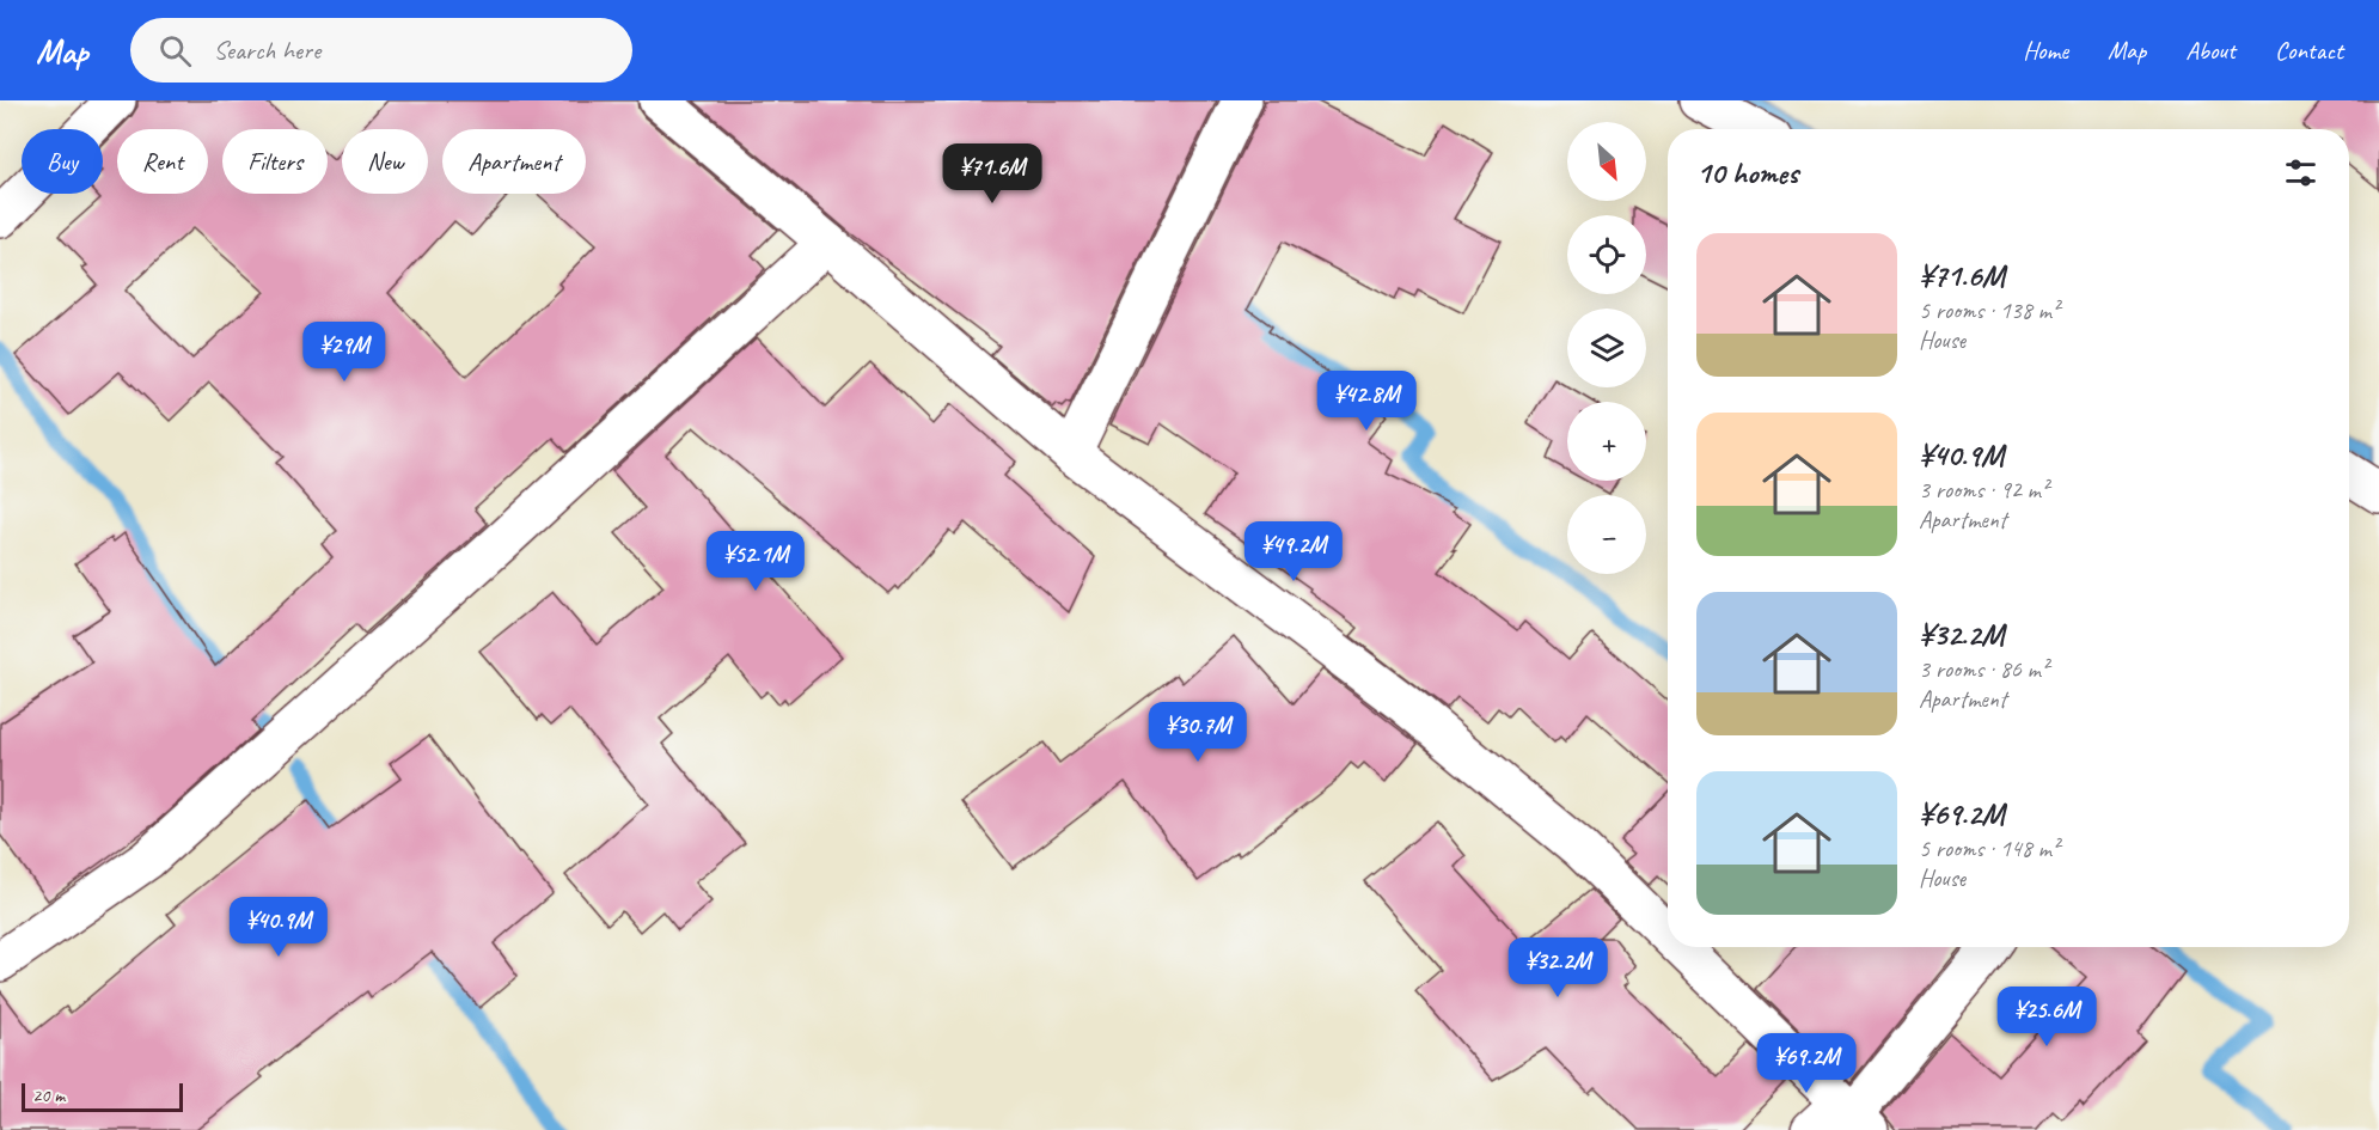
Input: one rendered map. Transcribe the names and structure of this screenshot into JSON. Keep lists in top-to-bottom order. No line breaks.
{"scale_bar":"20 m","north":"bottom right","page":{"header":"Map","search":"Search here","nav":["Home","Map","About","Contact"],"map_buttons":["+","−"],"chip":["Buy","Rent","Filters","New","Apartment"],"heading":"10 homes","price":["¥71.6M","¥29M","¥42.8M","¥49.2M","¥52.1M","¥30.7M","¥40.9M","¥32.2M","¥25.6M","¥69.2M"],"list":[{"name":"¥71.6M","note":"5 rooms · 138 m² · House"},{"name":"¥40.9M","note":"3 rooms · 92 m² · Apartment"},{"name":"¥32.2M","note":"3 rooms · 86 m² · Apartment"},{"name":"¥69.2M","note":"5 rooms · 148 m² · House"}],"scale":"20 m"}}
